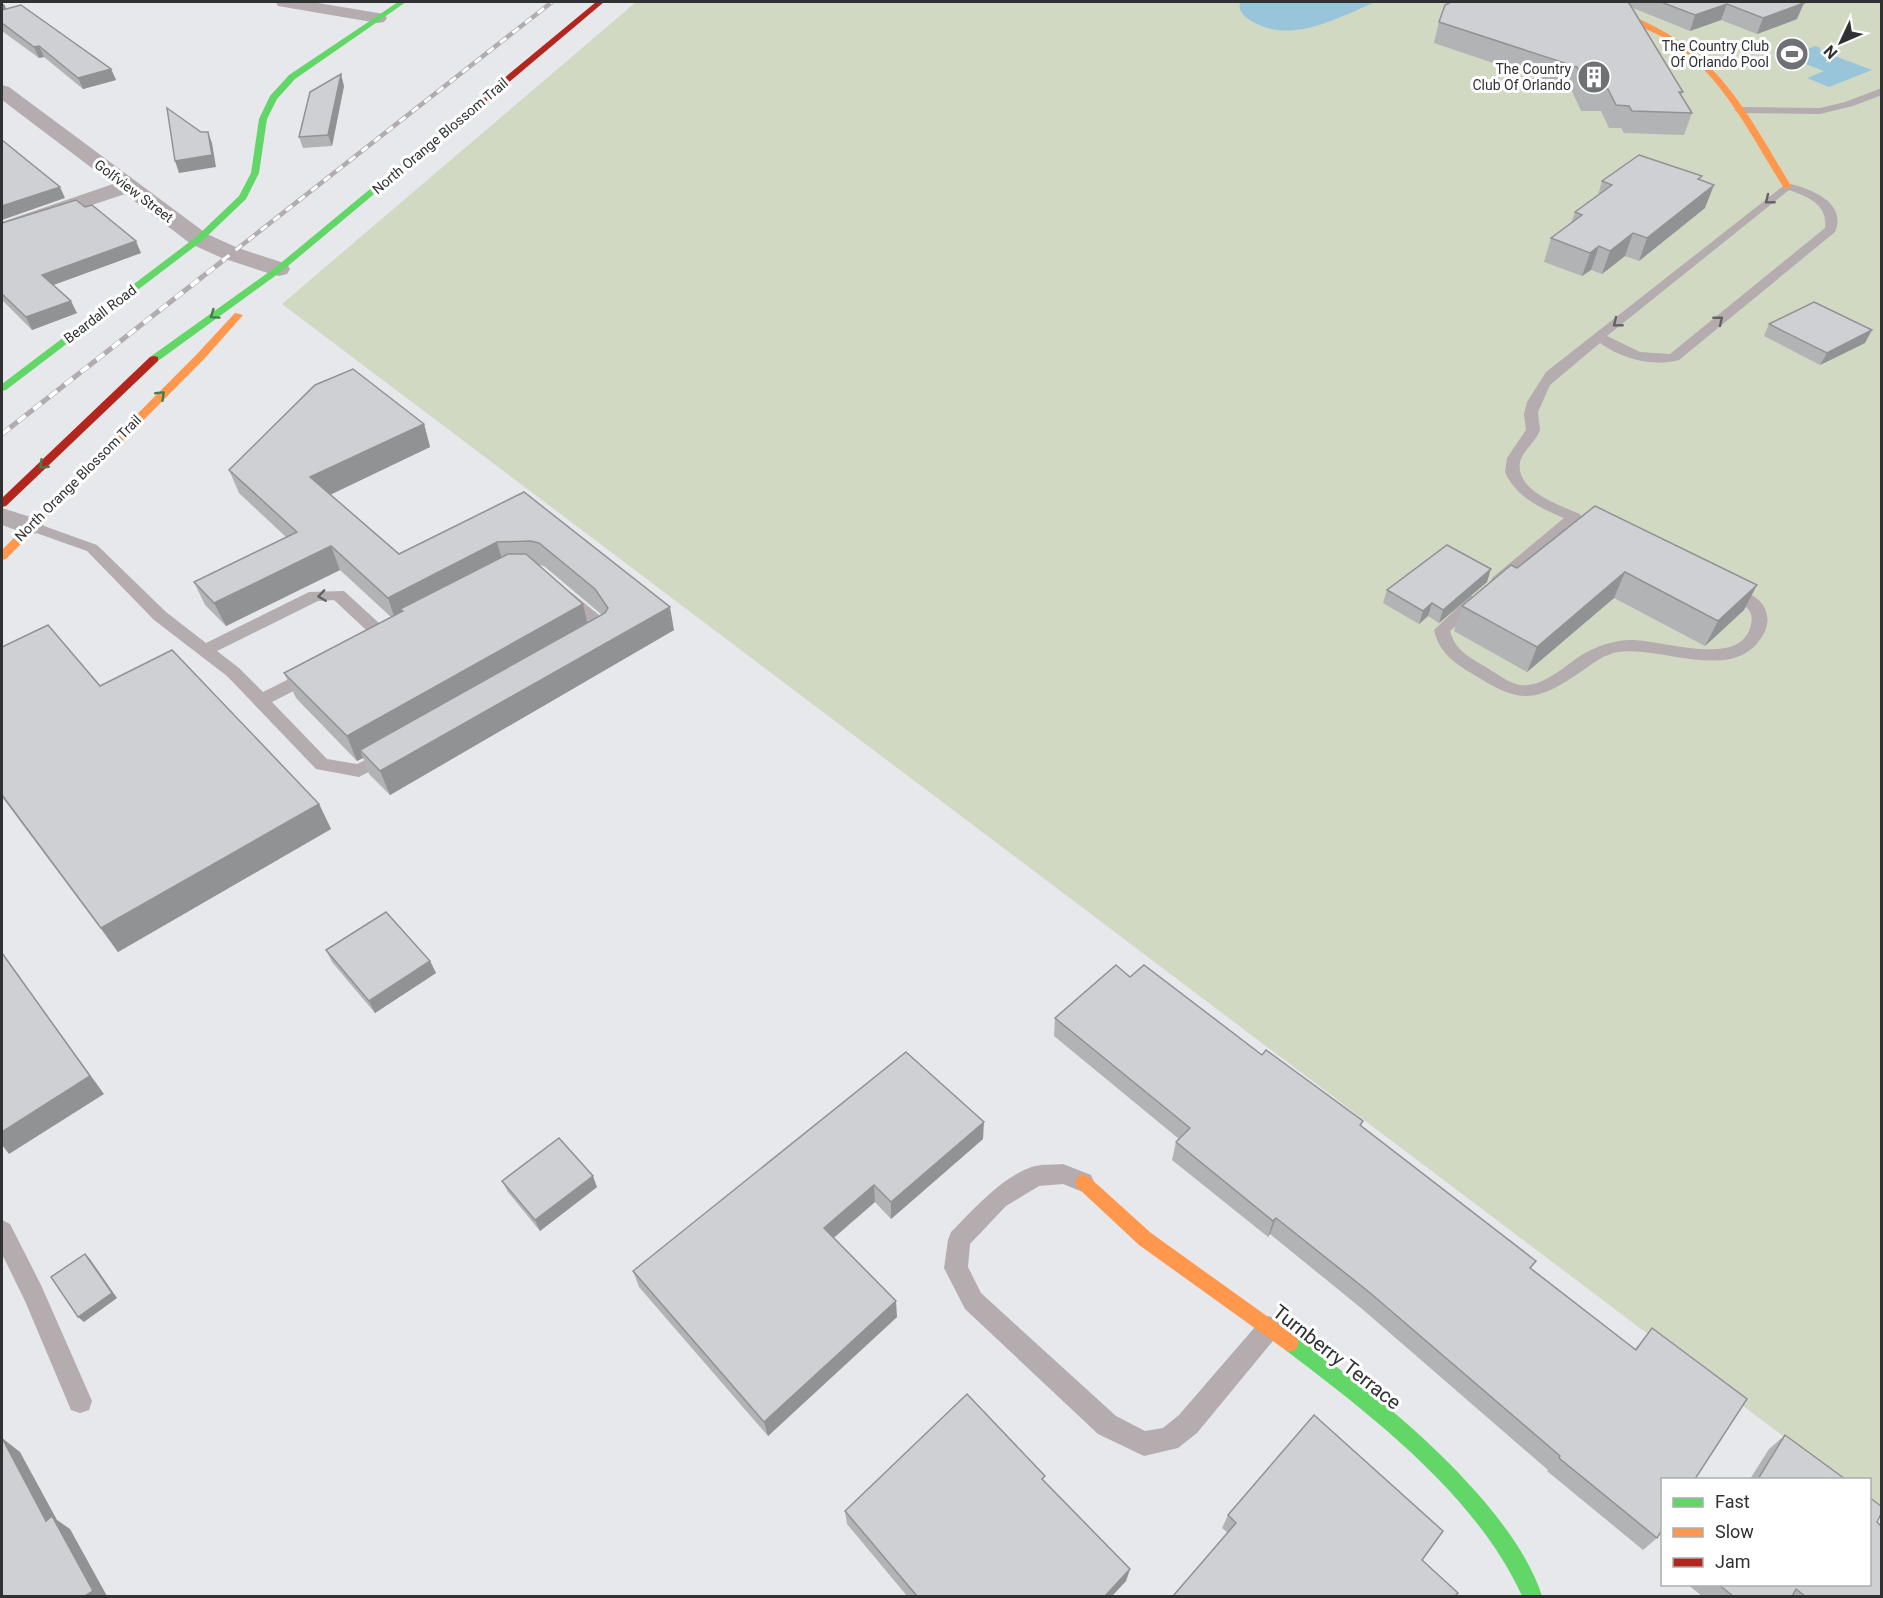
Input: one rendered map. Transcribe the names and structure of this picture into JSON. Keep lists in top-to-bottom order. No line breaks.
{"streets":{"street":["North Orange Blossom Trail","Golfview Street","Beardall Road","Turnberry Terrace"]},"crossings":[["North Orange Blossom Trail","Golfview Street"],["Golfview Street","Beardall Road"]],"places":{"sports":["The Country Club Of Orlando Pool"],"building":["The Country Club Of Orlando"]},"legend":["Fast","Slow","Jam"],"north":"bottom left"}
